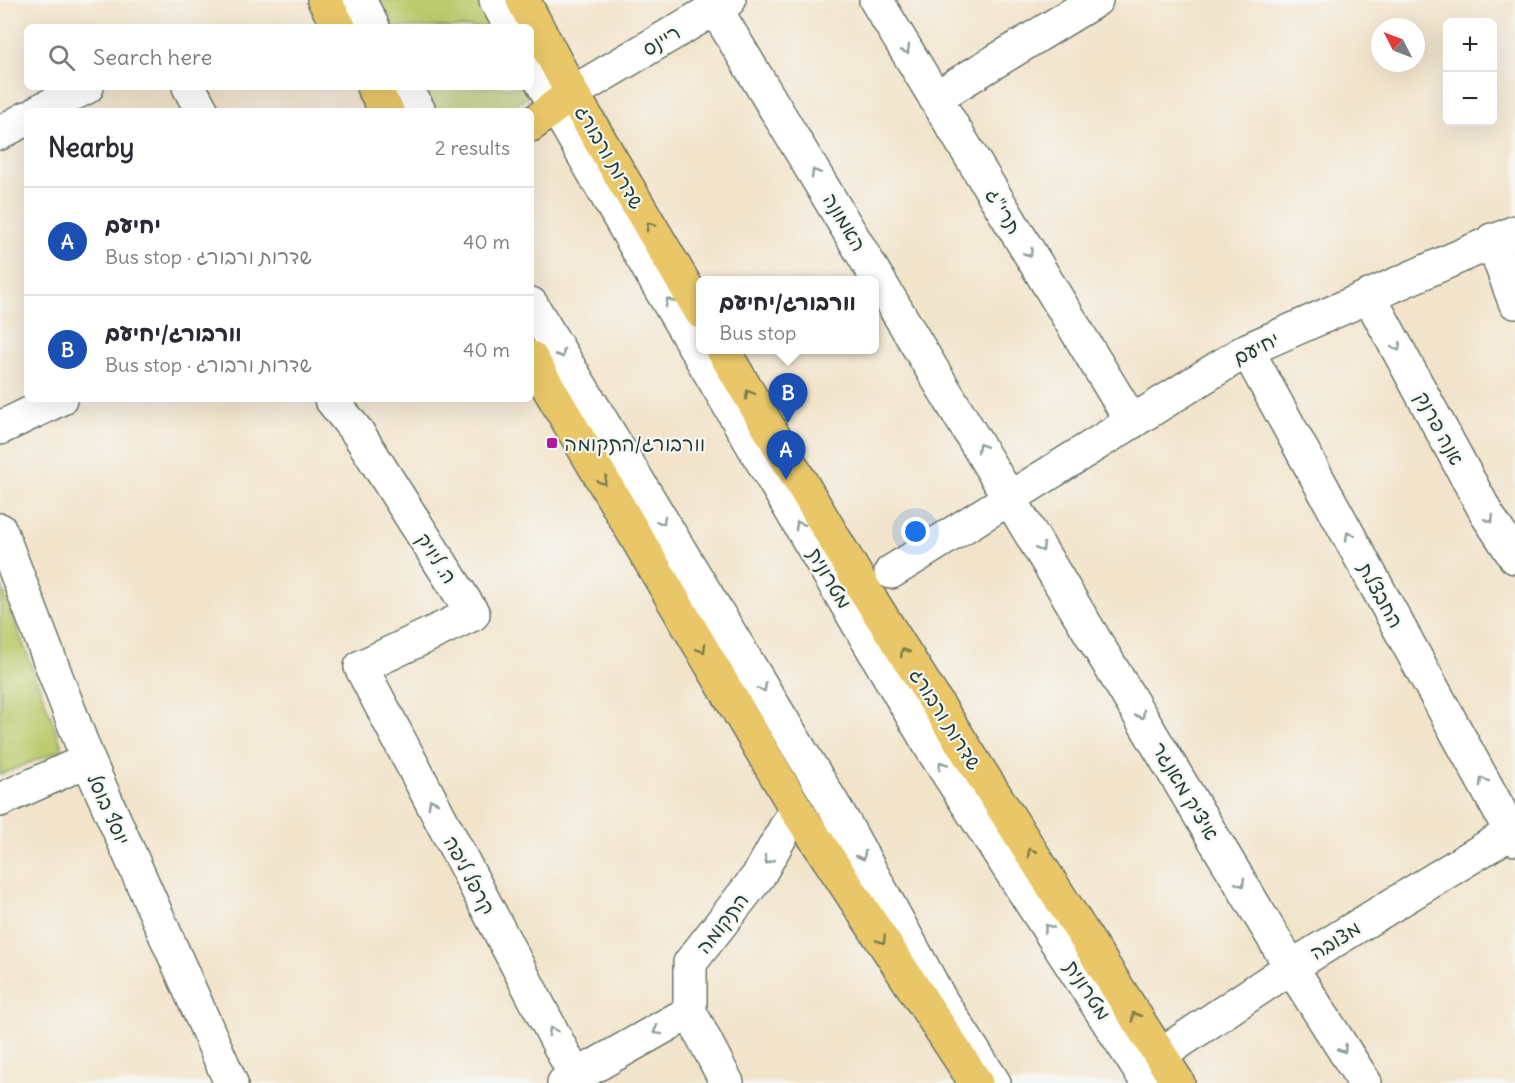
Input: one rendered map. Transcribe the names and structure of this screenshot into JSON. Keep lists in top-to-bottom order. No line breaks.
{"streets":{"main road":["שדרות ורבורג"],"street":["ריינס","תרי\"ג","האמונה","יחיעם","אנה פרנק","ה. ליויק","מטרונית","החבצלת","איציק מאנגר","יוסף בוסל","קרפל ליפה","התקומה","מצובה"]},"crossings":[["ריינס","שדרות ורבורג"],["ריינס","האמונה"],["ריינס","מטרונית"],["שדרות ורבורג","מטרונית"],["שדרות ורבורג","מצובה"],["תרי\"ג","יחיעם"],["האמונה","יחיעם"],["האמונה","איציק מאנגר"],["יחיעם","אנה פרנק"],["יחיעם","החבצלת"],["יחיעם","איציק מאנגר"],["ה. ליויק","קרפל ליפה"],["מטרונית","מצובה"],["החבצלת","מצובה"],["איציק מאנגר","מצובה"]],"one_way":["תרי\"ג","האמונה","אנה פרנק","החבצלת","איציק מאנגר","קרפל ליפה","התקומה"],"places":{"transit":["וורבורג/התקומה"]},"north":"top left","page":{"map_buttons":["+","−"],"search":"Search here","heading":["Nearby","2 results"],"list":[{"mark":"A","name":"יחיעם","note":"Bus stop · שדרות ורבורג","value":"40 m"},{"mark":"B","name":"וורבורג/יחיעם","note":"Bus stop · שדרות ורבורג","value":"40 m"}],"popup":["וורבורג/יחיעם","Bus stop"],"pins":["B","A"]}}
